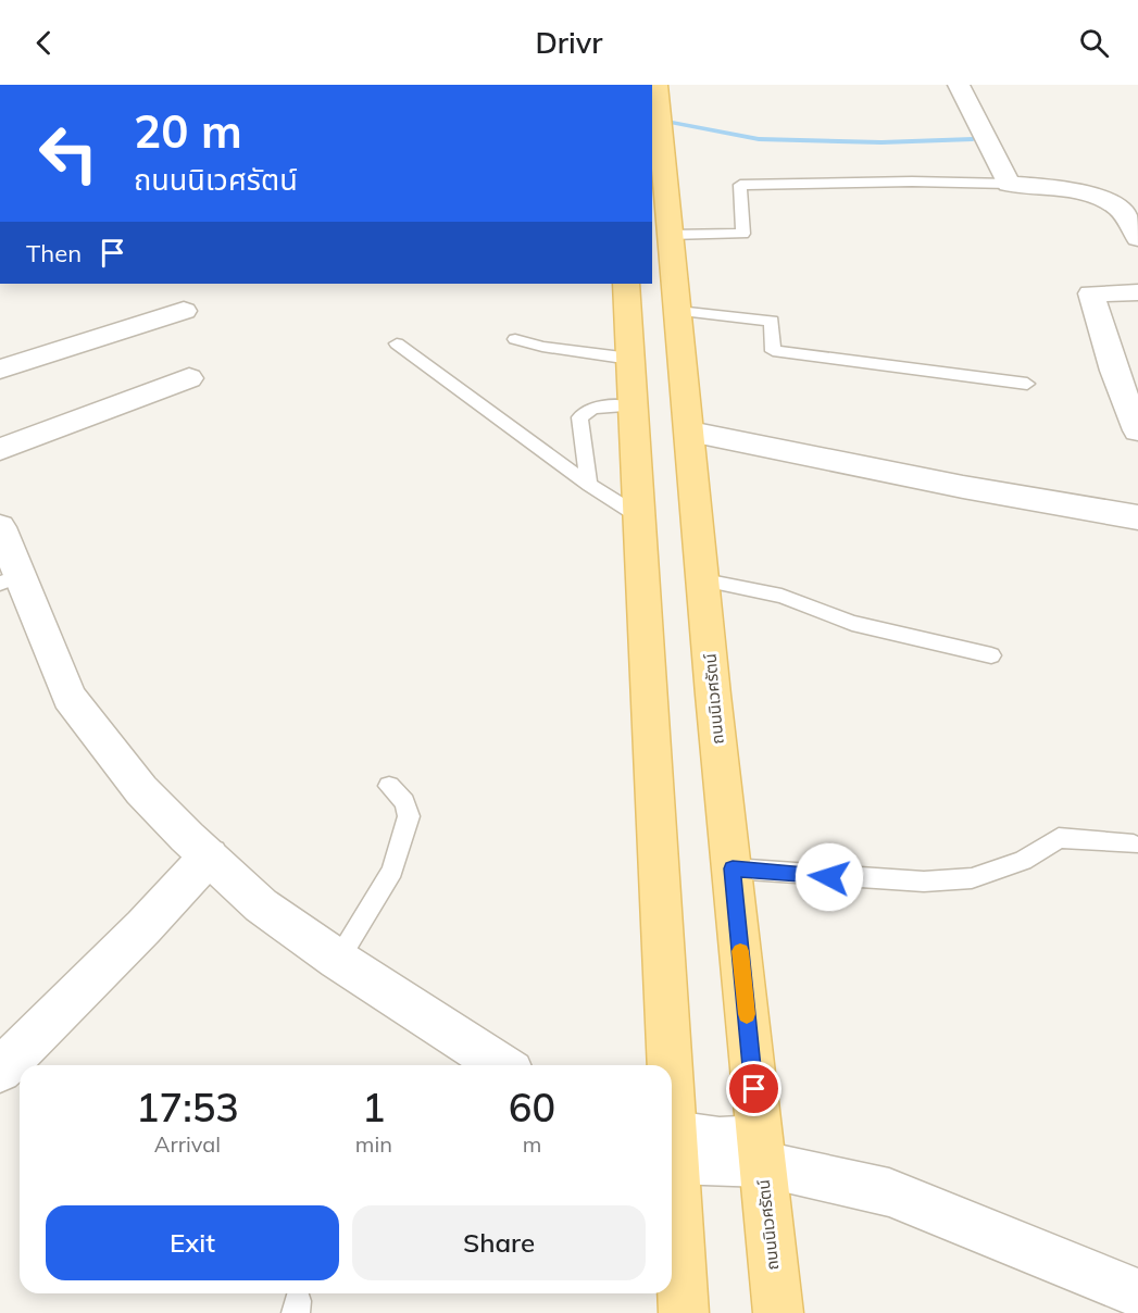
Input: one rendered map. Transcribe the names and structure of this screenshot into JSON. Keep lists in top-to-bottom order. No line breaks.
{"streets":{"main road":["ถนนนิเวศรัตน์"]},"page":{"header":"Drivr","turn":["20 m","ถนนนิเวศรัตน์"],"then":"Then","eta":["17:53","Arrival","1","min","60","m"],"buttons":["Exit","Share"]}}
